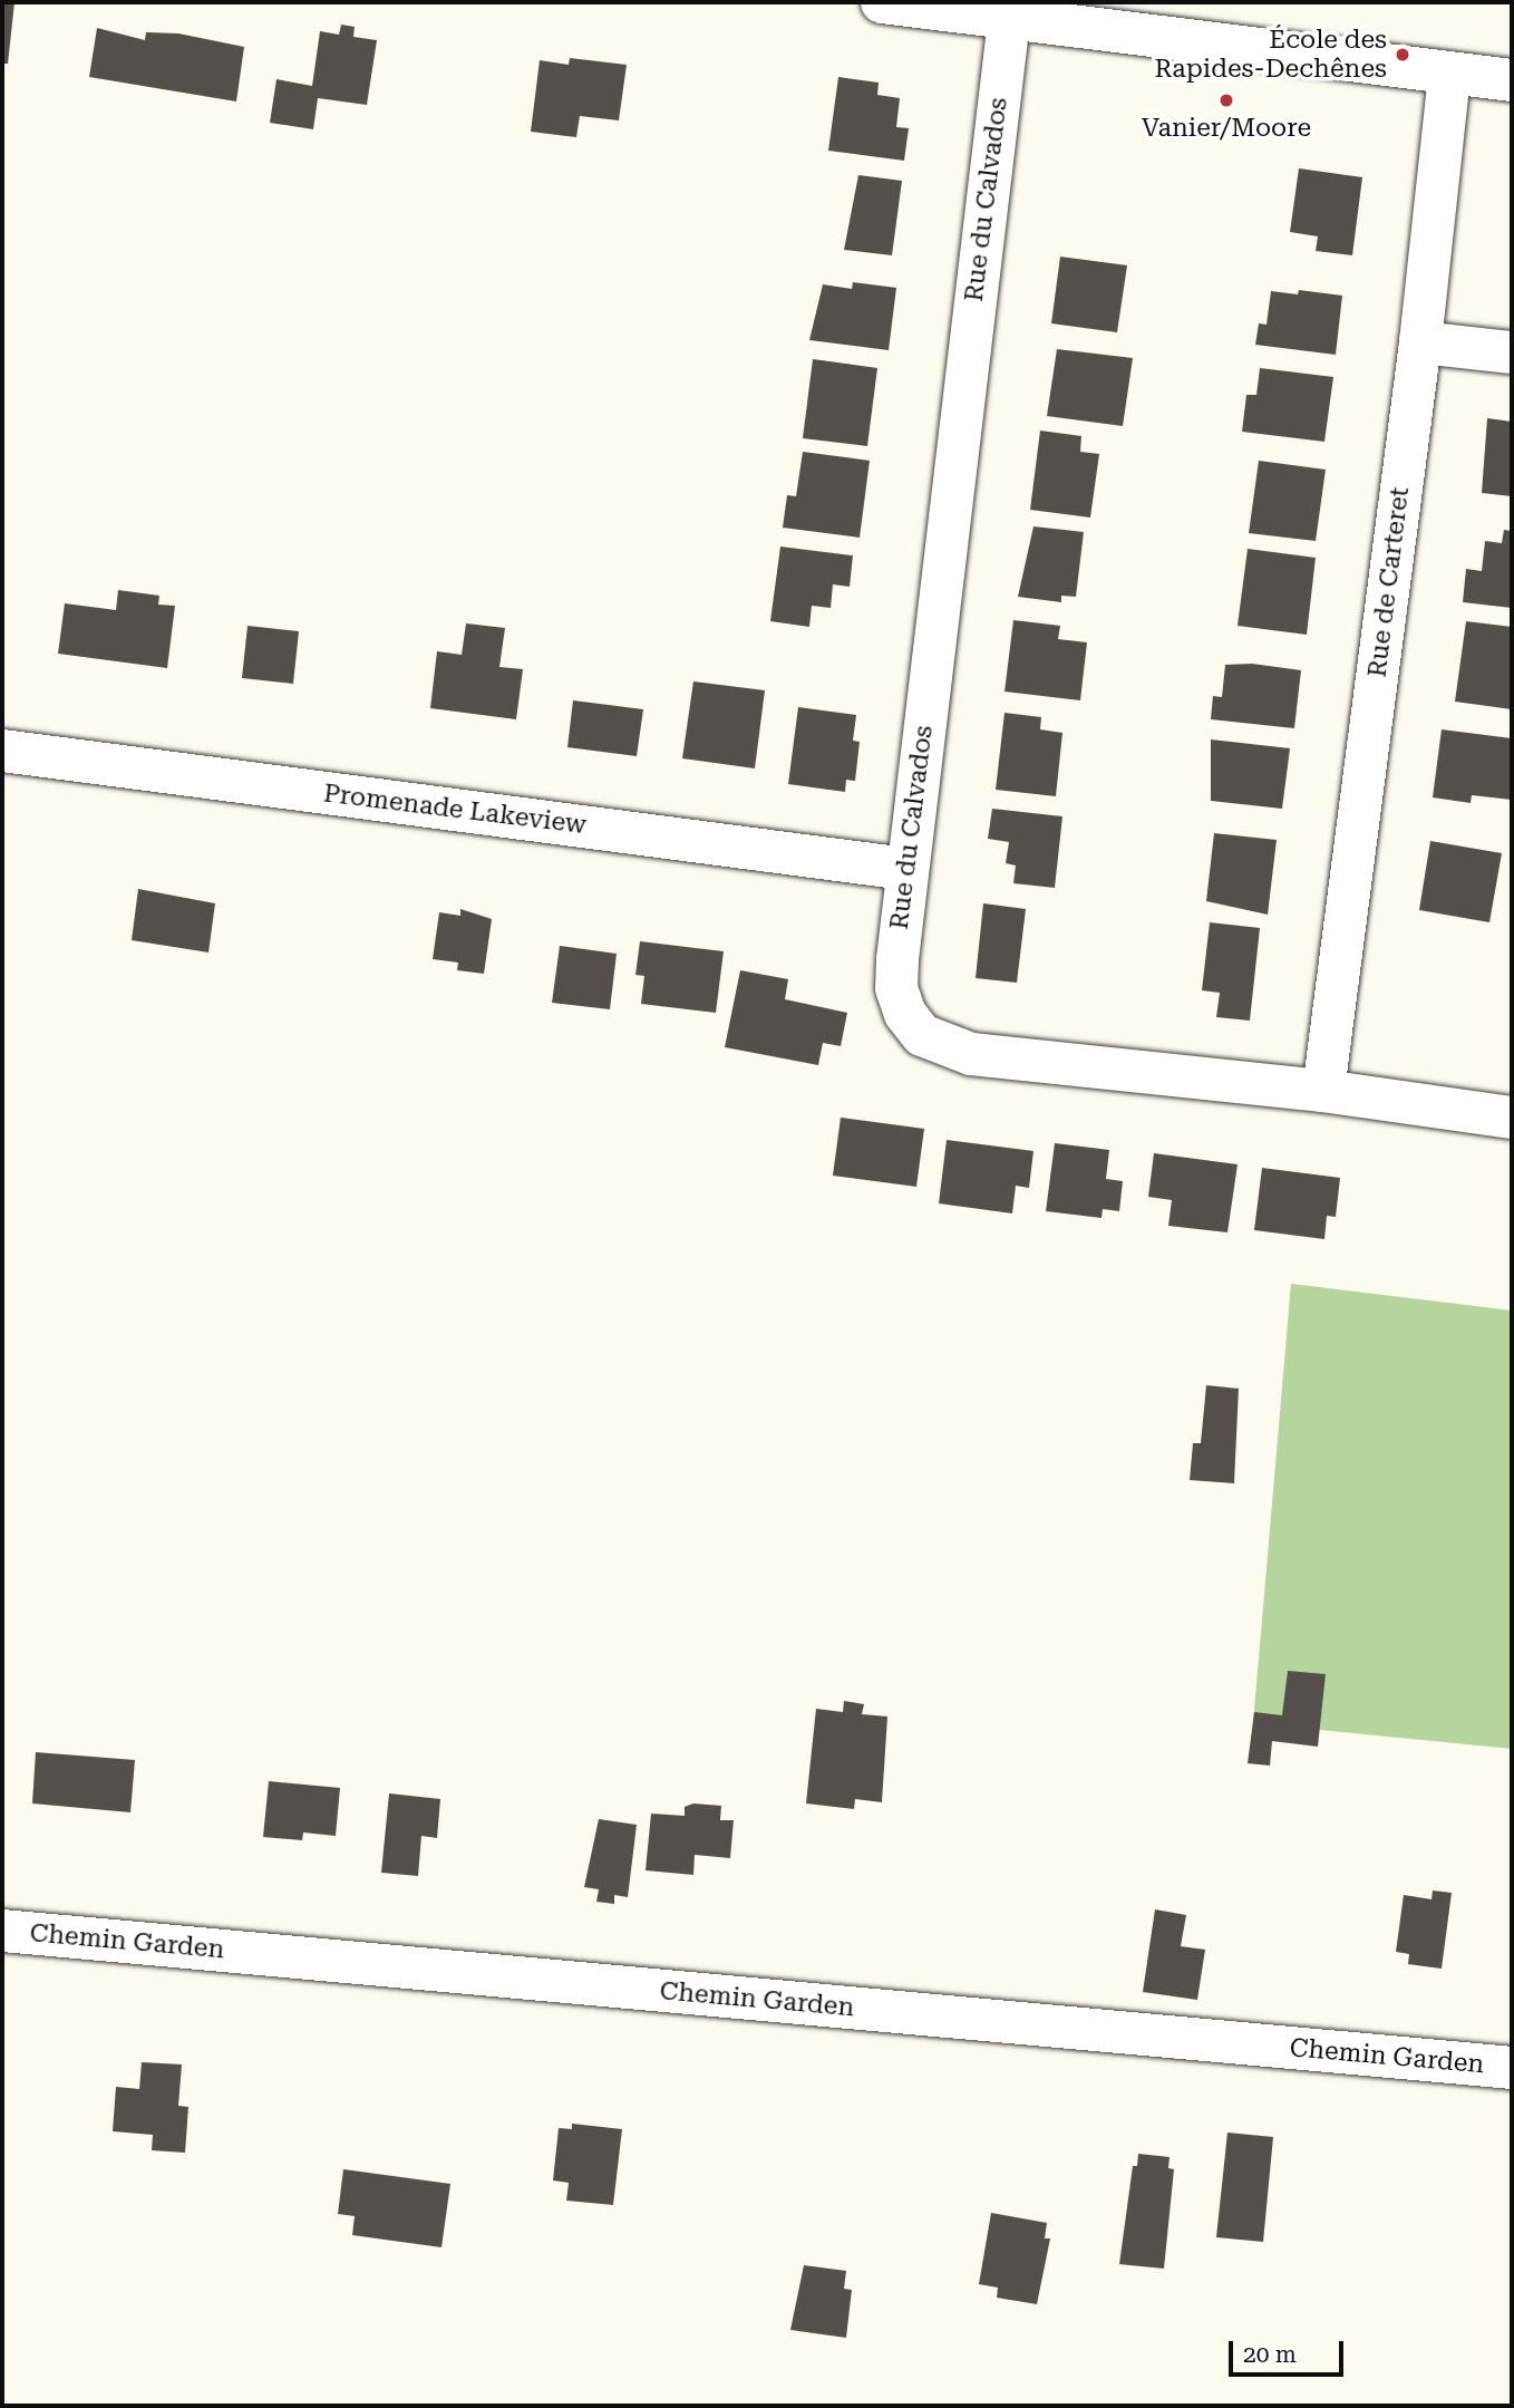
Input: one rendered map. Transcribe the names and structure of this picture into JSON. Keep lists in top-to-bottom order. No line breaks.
{"streets":{"street":["Rue du Calvados","Rue de Carteret","Promenade Lakeview","Chemin Garden"]},"crossings":[["Rue du Calvados","Rue de Carteret"],["Rue du Calvados","Promenade Lakeview"]],"places":["École des Rapides-Dechênes","Vanier/Moore"],"scale_bar":"20 m"}
